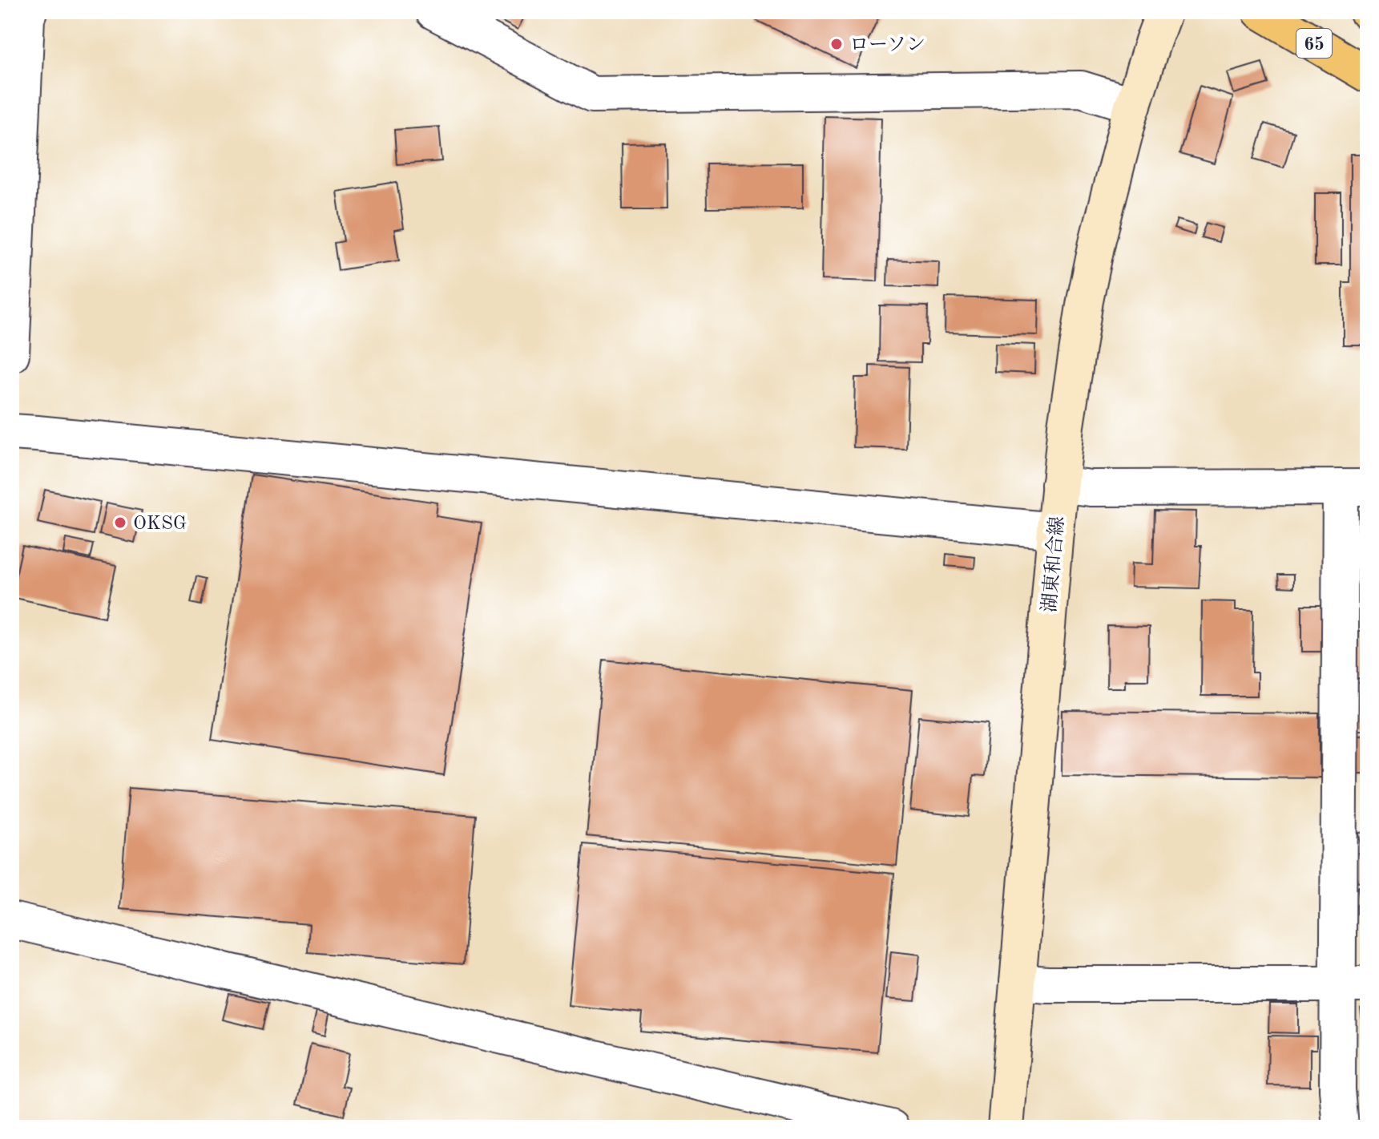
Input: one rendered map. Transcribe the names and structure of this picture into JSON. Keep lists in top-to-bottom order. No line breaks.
{"streets":{"main road":["65","湖東和合線"]},"places":["ローソン","OKSG"]}
